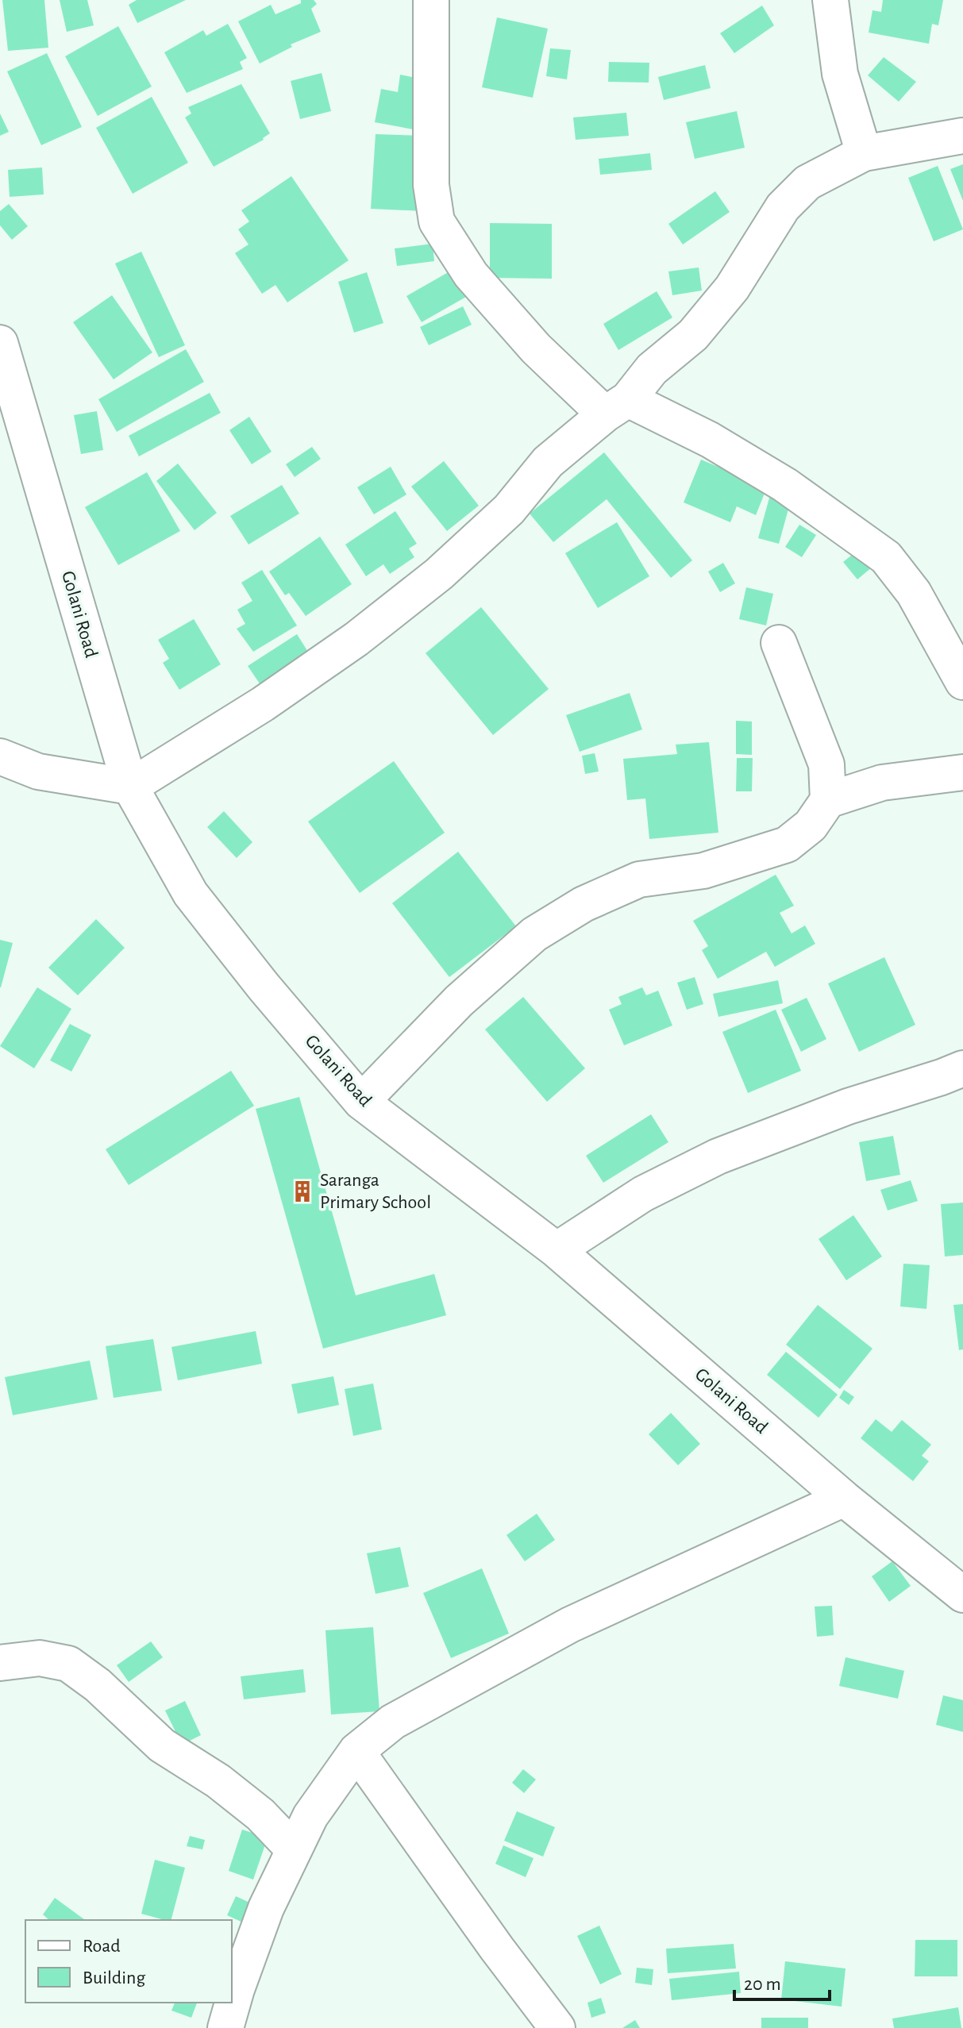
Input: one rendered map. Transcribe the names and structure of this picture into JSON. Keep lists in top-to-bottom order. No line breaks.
{"streets":{"street":["Golani Road"]},"places":{"building":["Saranga Primary School"]},"legend":["Road","Building"],"scale_bar":"20 m"}
